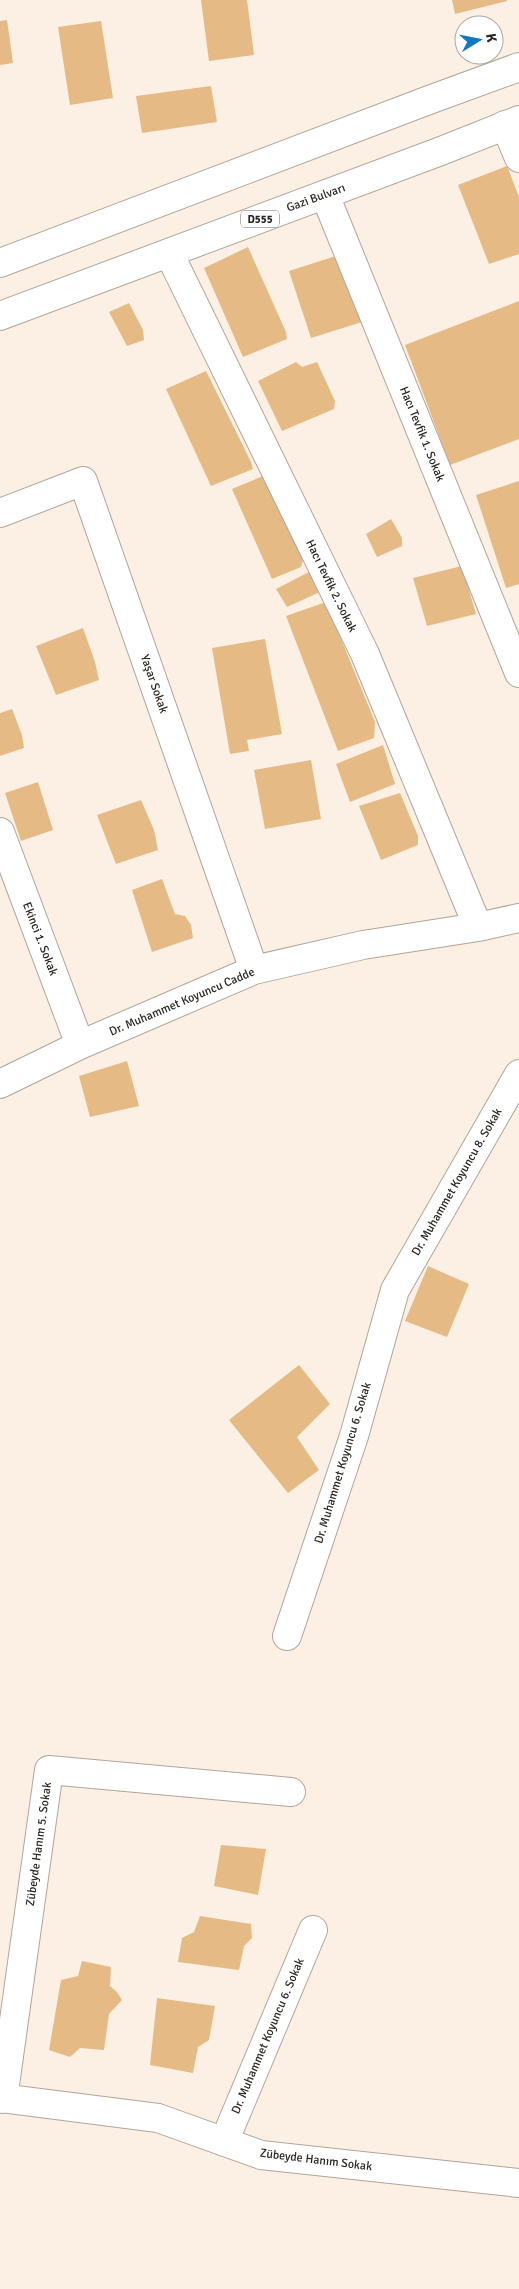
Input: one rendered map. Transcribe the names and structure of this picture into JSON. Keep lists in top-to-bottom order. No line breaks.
{"streets":{"street":["Gazi Bulvarı","D555","Hacı Tevfik 1. Sokak","Hacı Tevfik 2. Sokak","Yaşar Sokak","Ekinci 1. Sokak","Dr. Muhammet Koyuncu Cadde","Dr. Muhammet Koyuncu 8. Sokak","Dr. Muhammet Koyuncu 6. Sokak","Zübeyde Hanım 5. Sokak","Zübeyde Hanım Sokak"]},"crossings":[["Gazi Bulvarı","Hacı Tevfik 1. Sokak"],["Gazi Bulvarı","Hacı Tevfik 2. Sokak"],["Hacı Tevfik 2. Sokak","Dr. Muhammet Koyuncu Cadde"],["Yaşar Sokak","Dr. Muhammet Koyuncu Cadde"],["Ekinci 1. Sokak","Dr. Muhammet Koyuncu Cadde"],["Dr. Muhammet Koyuncu 8. Sokak","Dr. Muhammet Koyuncu 6. Sokak"],["Dr. Muhammet Koyuncu 6. Sokak","Zübeyde Hanım Sokak"],["Zübeyde Hanım 5. Sokak","Zübeyde Hanım Sokak"]],"north":"right"}
